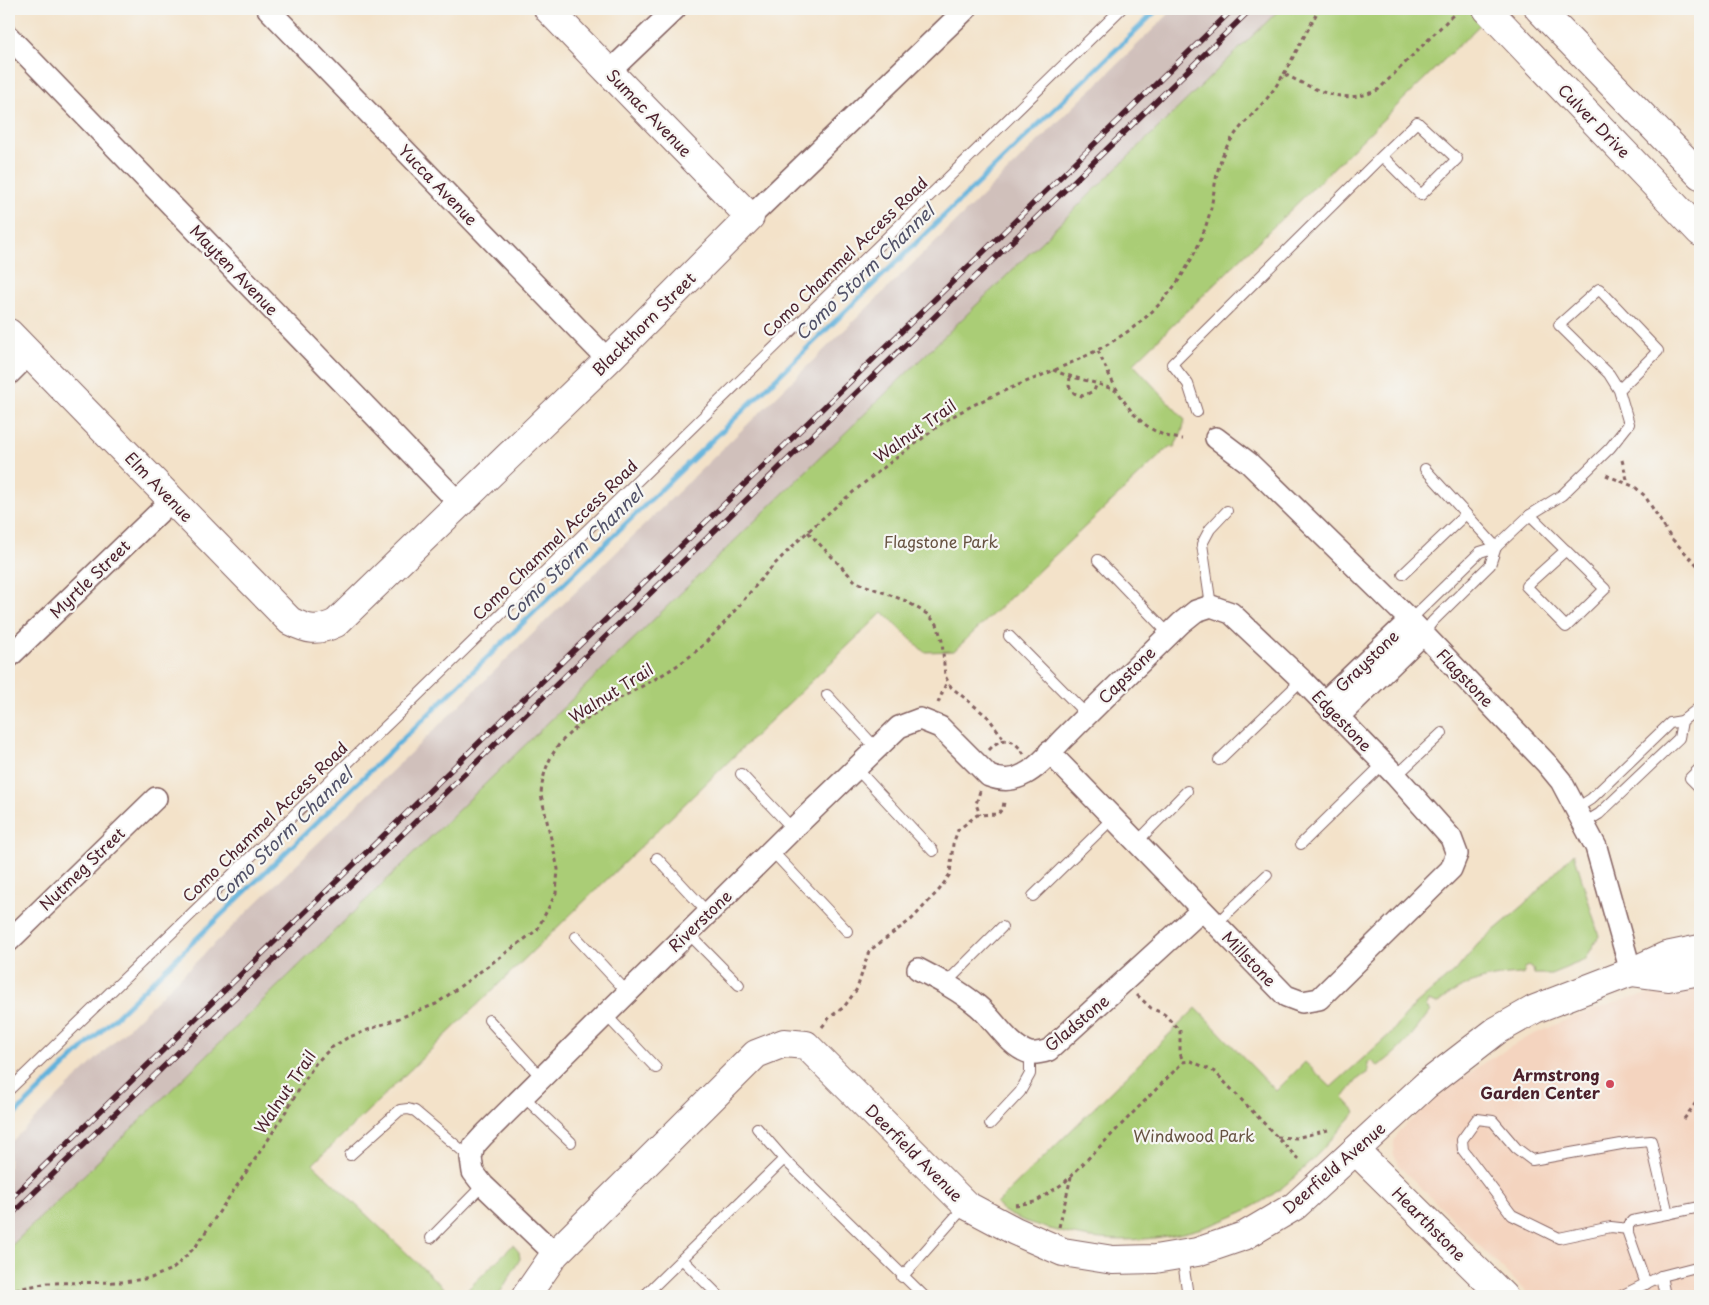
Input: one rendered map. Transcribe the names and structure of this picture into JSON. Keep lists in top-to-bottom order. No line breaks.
{"streets":{"street":["Sumac Avenue","Culver Drive","Yucca Avenue","Mayten Avenue","Blackthorn Street","Elm Avenue","Myrtle Street","Graystone","Capstone","Flagstone","Edgestone","Nutmeg Street","Riverstone","Millstone","Gladstone","Deerfield Avenue","Hearthstone"],"lane":["Como Chammel Access Road"],"path":["Walnut Trail"]},"crossings":[["Sumac Avenue","Blackthorn Street"],["Yucca Avenue","Blackthorn Street"],["Mayten Avenue","Blackthorn Street"],["Blackthorn Street","Elm Avenue"],["Elm Avenue","Myrtle Street"],["Graystone","Flagstone"],["Graystone","Edgestone"],["Capstone","Edgestone"],["Capstone","Riverstone"],["Capstone","Millstone"],["Flagstone","Deerfield Avenue"],["Edgestone","Millstone"],["Riverstone","Millstone"],["Millstone","Gladstone"],["Deerfield Avenue","Hearthstone"]],"water":["Como Storm Channel"],"parks":["Flagstone Park","Windwood Park"],"places":["Armstrong Garden Center"]}
